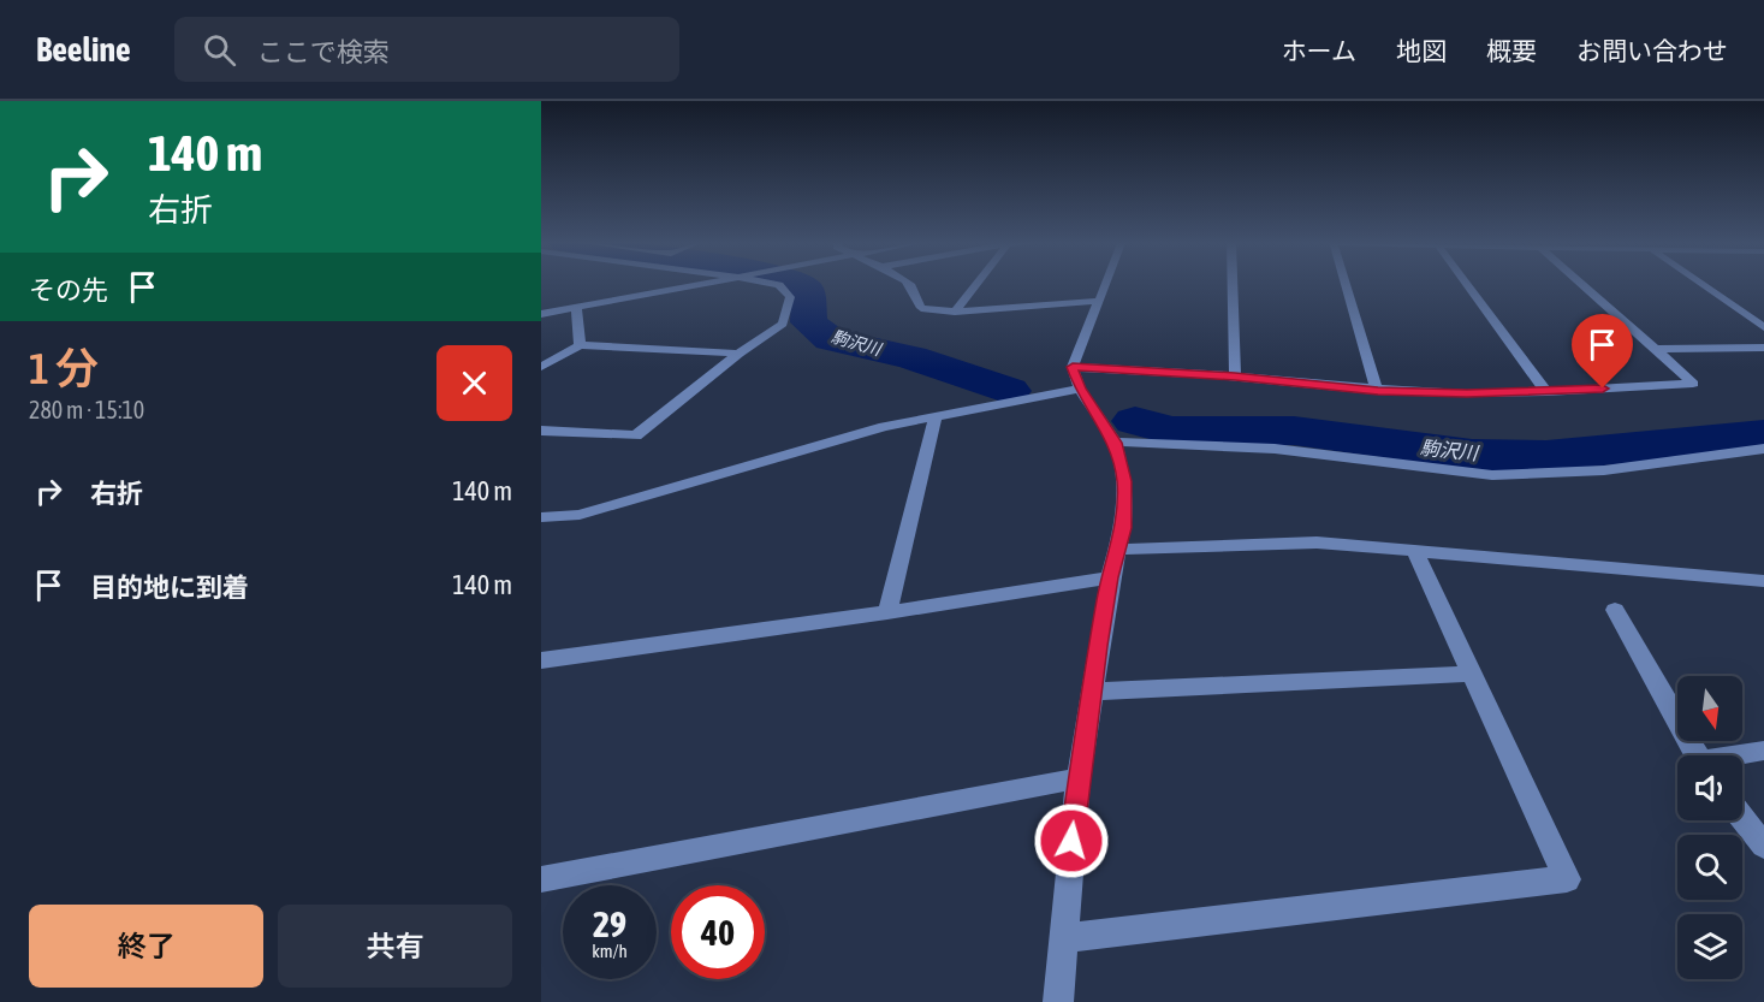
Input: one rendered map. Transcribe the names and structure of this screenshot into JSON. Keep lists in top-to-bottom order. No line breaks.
{"water":["駒沢川"],"north":"bottom","page":{"header":"Beeline","search":"ここで検索","nav":["ホーム","地図","概要","お問い合わせ"],"turn":["140 m","右折"],"then":"その先","heading":["1 分","280 m · 15:10"],"list":[{"name":"右折","value":"140 m"},{"name":"目的地に到着","value":"140 m"}],"speed":"29 km/h","limit":"40","buttons":["終了","共有"]}}
